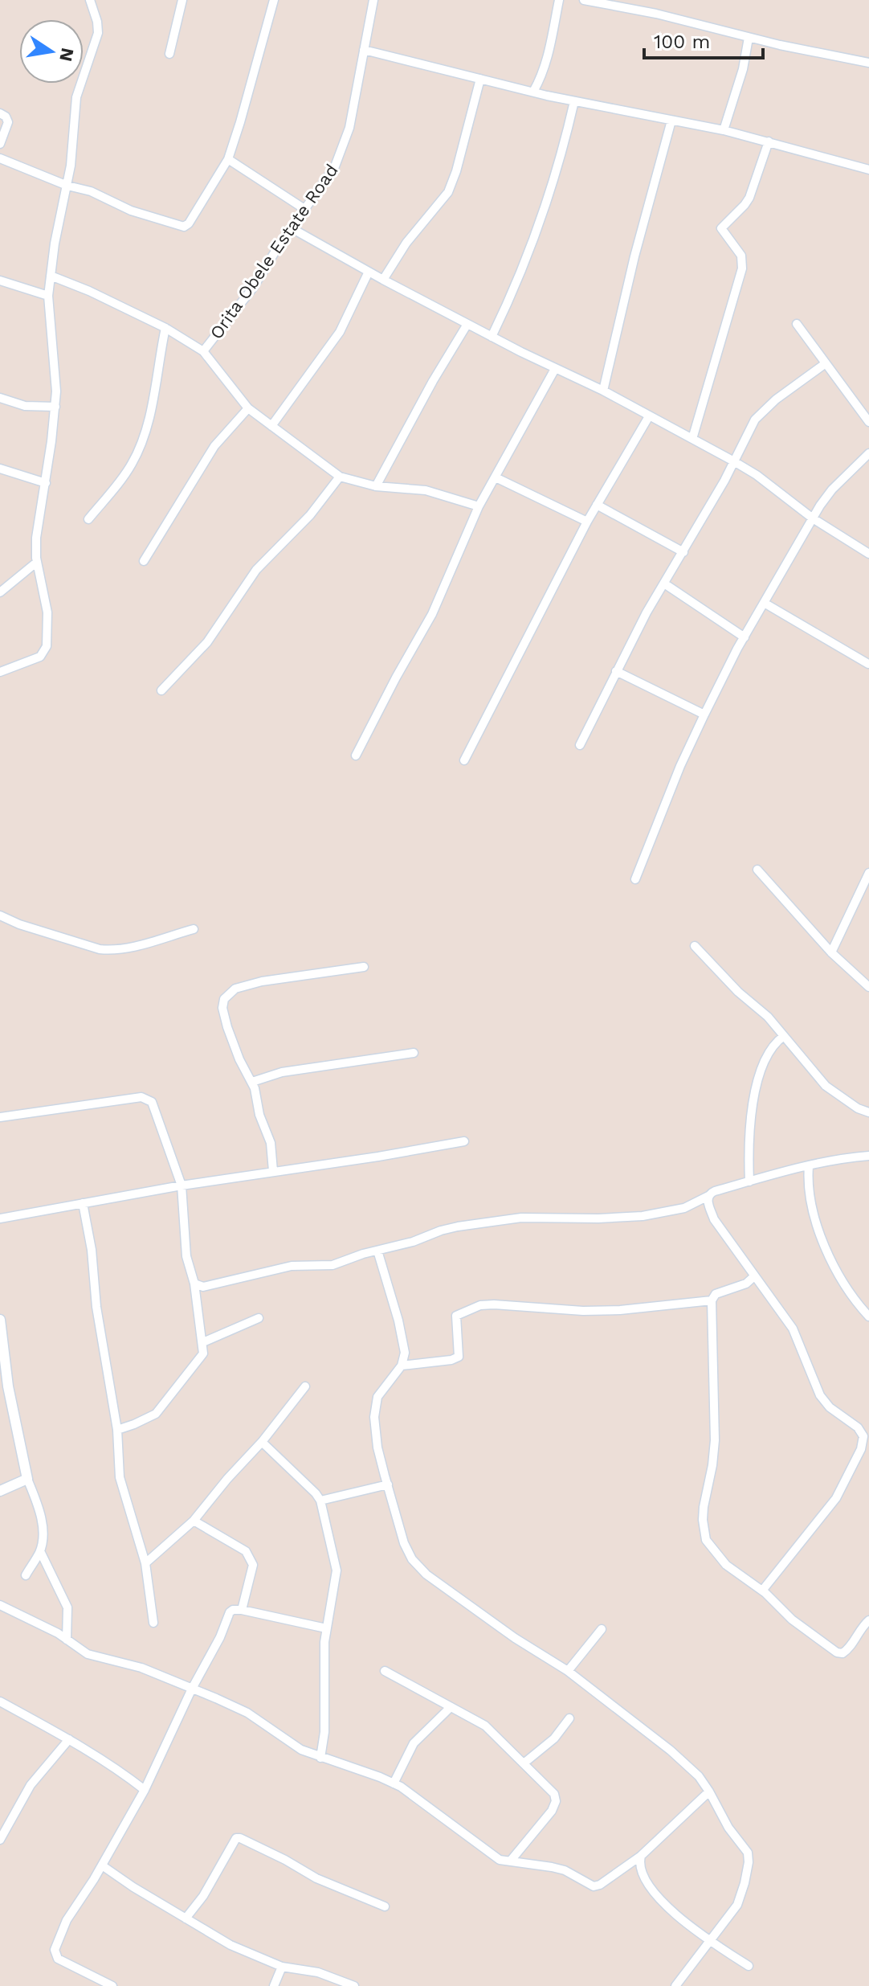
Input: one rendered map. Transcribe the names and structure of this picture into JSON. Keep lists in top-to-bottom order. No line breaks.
{"streets":{"street":["Orita Obele Estate Road"]},"scale_bar":"100 m","north":"right"}
